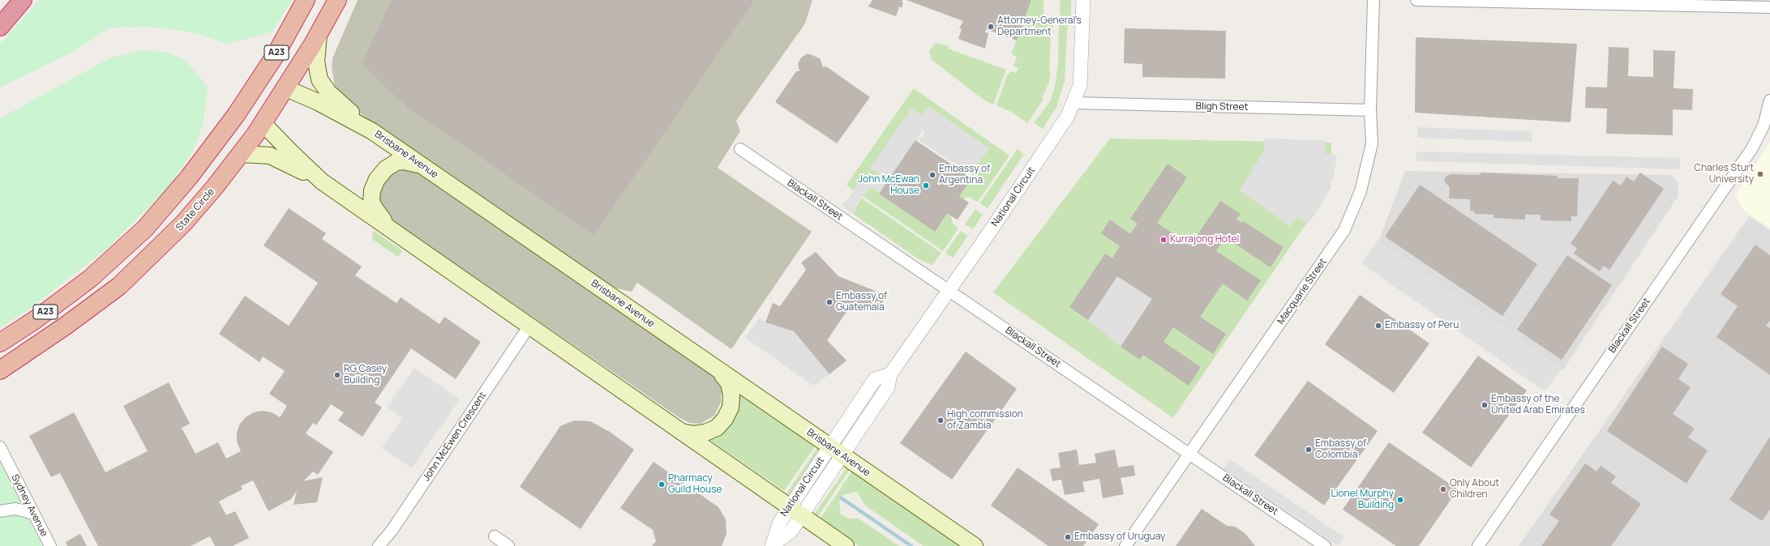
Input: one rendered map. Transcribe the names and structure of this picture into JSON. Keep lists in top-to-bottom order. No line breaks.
{"streets":{"highway":["A23","Brisbane Avenue","State Circle"],"street":["Bligh Street","National Circuit","Blackall Street","Macquarie Street","John McEwen Crescent","Sydney Avenue"]},"crossings":[["A23","Brisbane Avenue"],["Bligh Street","National Circuit"],["Bligh Street","Macquarie Street"],["Brisbane Avenue","National Circuit"],["Brisbane Avenue","State Circle"],["National Circuit","Blackall Street"],["Blackall Street","Macquarie Street"]],"places":["Attorney-General’s Department","Charles Sturt University","Embassy of Argentina","John McEwan House","Kurrajong Hotel","Embassy of Guatemala","Embassy of Peru","RG Casey Building","Embassy of the United Arab Emirates","High commission of Zambia","Embassy of Colombia","Pharmacy Guild House","Only About Children","Lionel Murphy Building","Embassy of Uruguay"]}
